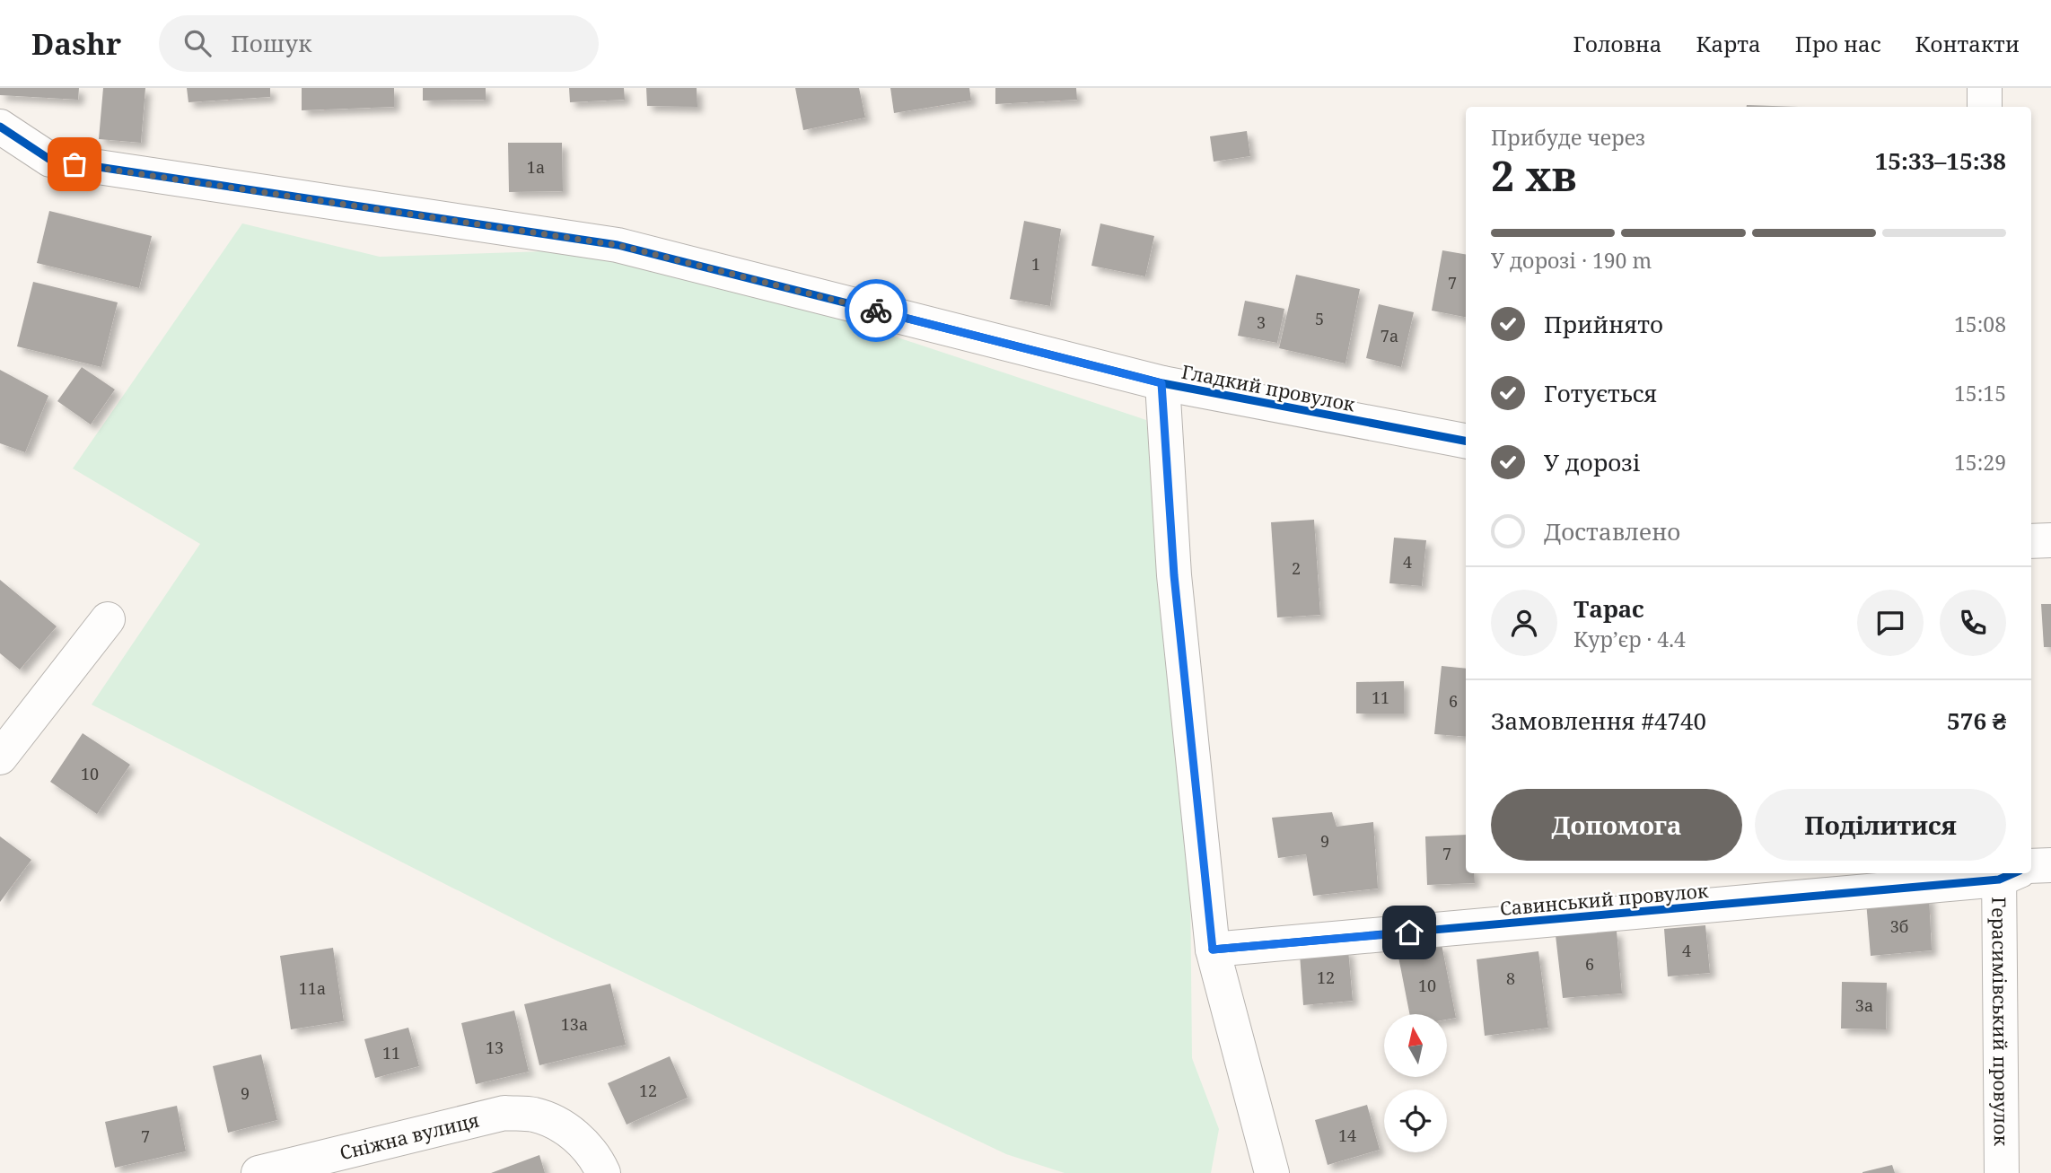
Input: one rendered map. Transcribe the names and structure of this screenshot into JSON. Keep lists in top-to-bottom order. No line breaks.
{"streets":{"street":["Гладкий провулок","Савинський провулок","Герасимівський провулок","Сніжна вулиця"]},"house_numbers":["1а","1","7","5","3","7а","4","2","11","6","10","9","7","3б","4","6","12","8","10","11а","3а","13а","13","11","12","9","14","7"],"north":"top","page":{"header":"Dashr","search":"Пошук","nav":["Головна","Карта","Про нас","Контакти"],"heading":["2 хв","Прибуде через","15:33–15:38"],"panel":["Тарас","Кур’єр · 4.4","Замовлення #4740","576 ₴"],"bar":"У дорозі · 190 m","list":[["Прийнято","15:08"],["Готується","15:15"],["У дорозі","15:29"],"Доставлено"],"buttons":["Допомога","Поділитися"]}}
